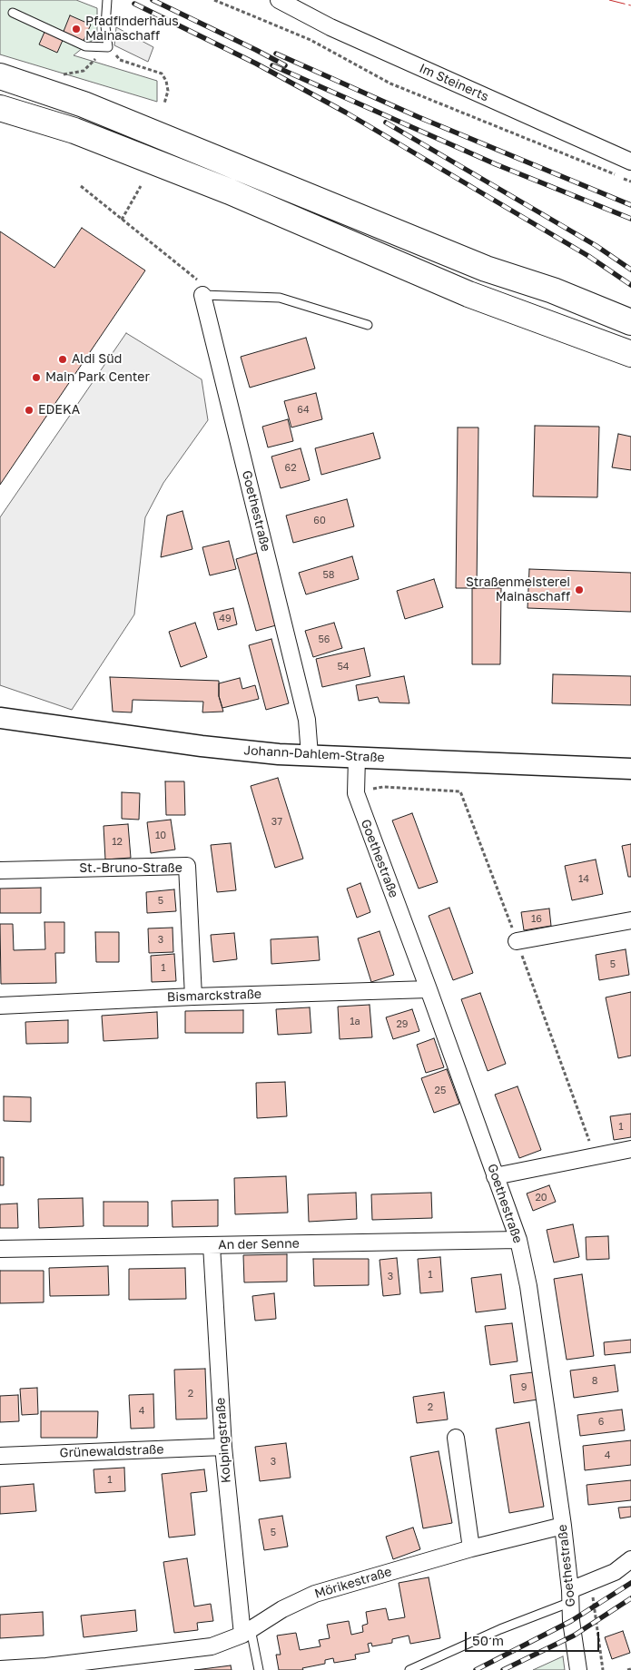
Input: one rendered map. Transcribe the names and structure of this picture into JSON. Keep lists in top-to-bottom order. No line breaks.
{"streets":{"street":["Im Steinerts","Goethestraße","Johann-Dahlem-Straße","St.-Bruno-Straße","Bismarckstraße","An der Senne","Kolpingstraße","Grünewaldstraße","Mörikestraße"]},"crossings":[["Goethestraße","Johann-Dahlem-Straße"],["Goethestraße","Bismarckstraße"],["Goethestraße","An der Senne"],["Goethestraße","Mörikestraße"],["St.-Bruno-Straße","Bismarckstraße"],["An der Senne","Kolpingstraße"],["Kolpingstraße","Grünewaldstraße"],["Kolpingstraße","Mörikestraße"]],"places":["Pfadfinderhaus Mainaschaff","Aldi Süd","Main Park Center","EDEKA","Straßenmeisterei Mainaschaff"],"house_numbers":["64","62","60","58","49","56","54","37","10","12","14","5","16","3","5","1","1a","29","25","1","20","1","3","8","9","2","2","4","6","4","3","1","5"],"scale_bar":"50 m"}
